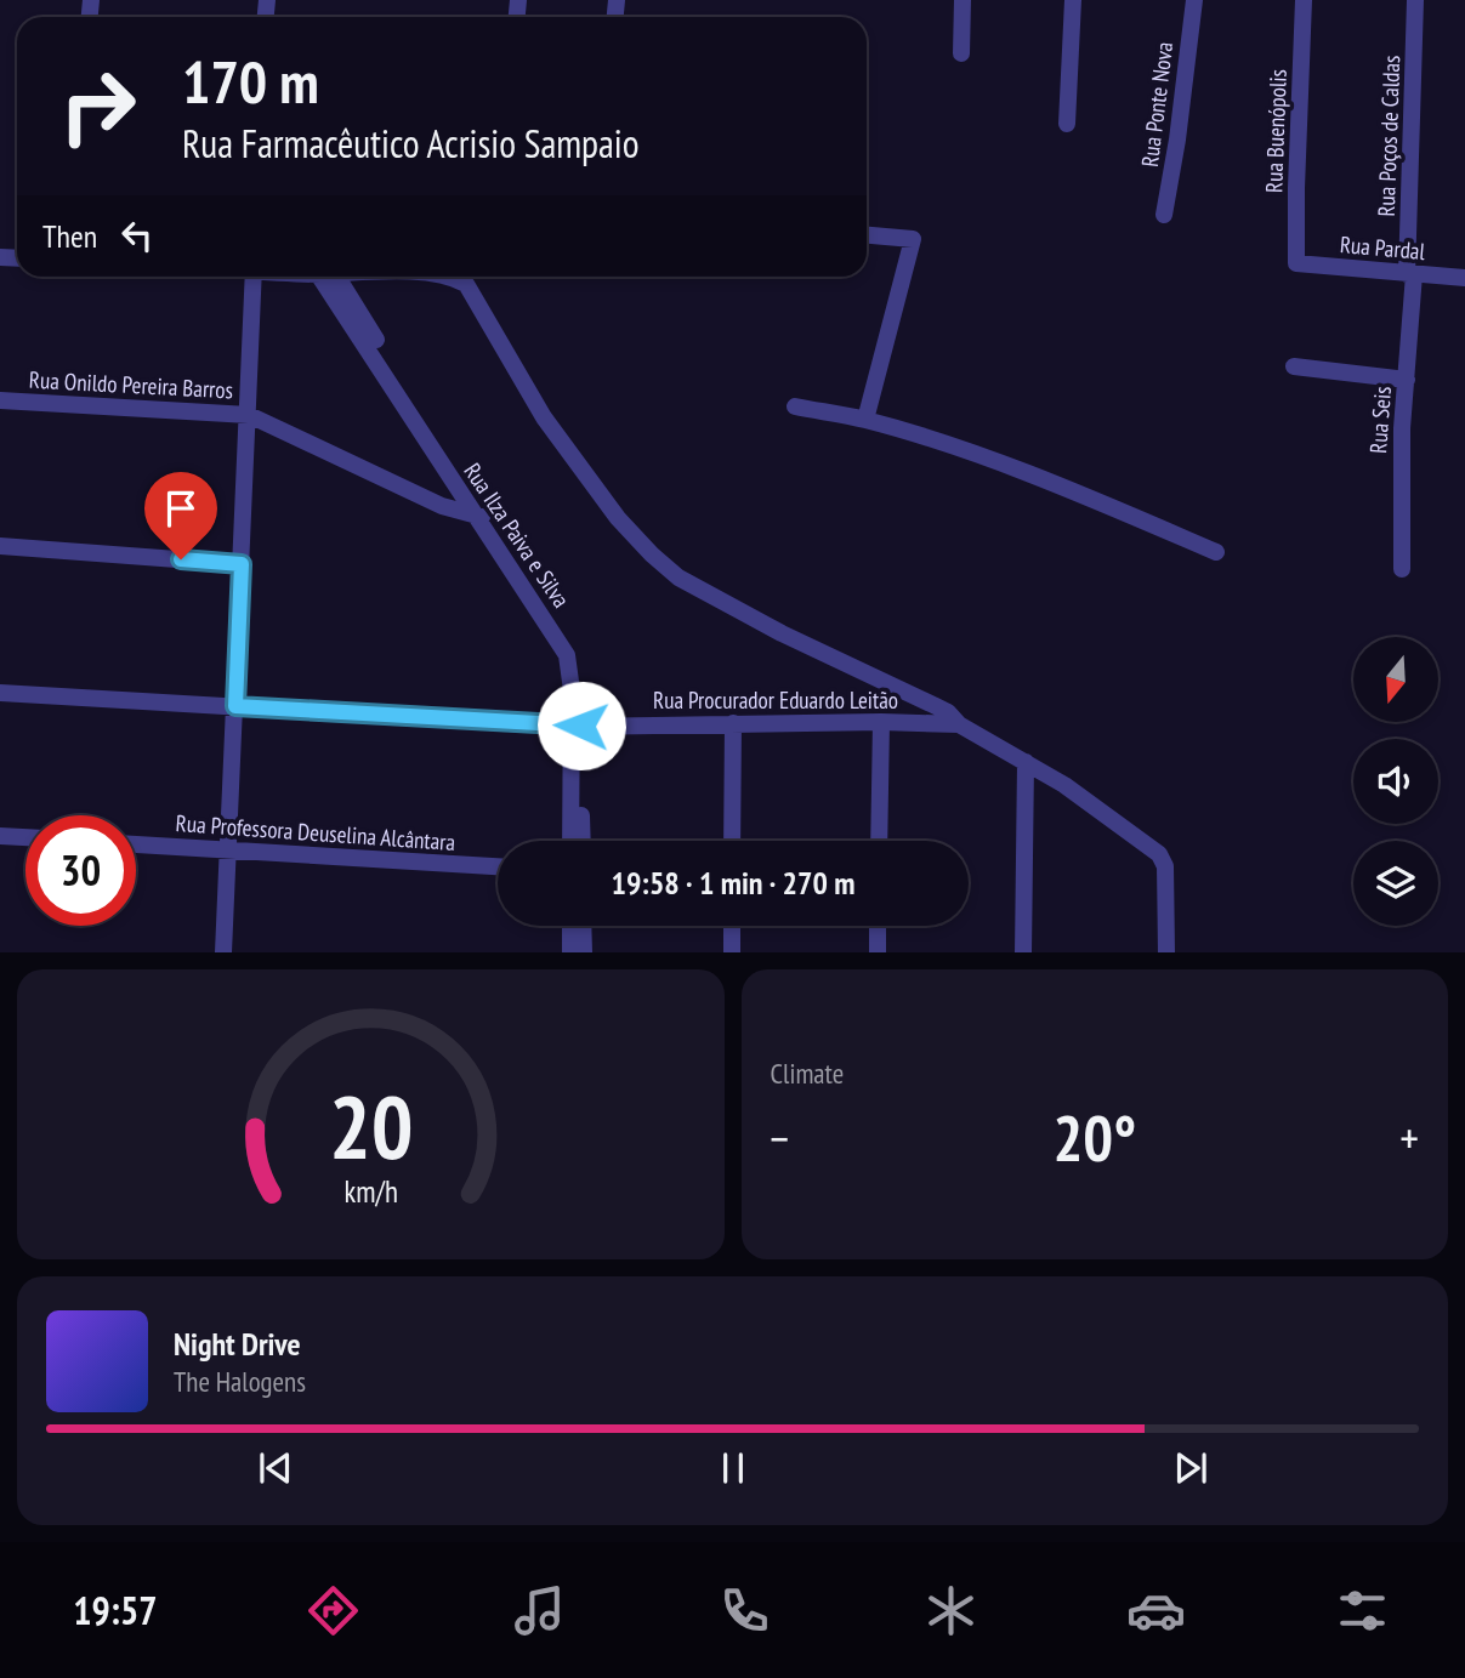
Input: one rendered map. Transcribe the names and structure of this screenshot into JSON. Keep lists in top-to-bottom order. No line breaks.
{"streets":{"street":["Rua Ponte Nova","Rua Buenópolis","Rua Poços de Caldas","Rua Pardal","Rua Onildo Pereira Barros","Rua Seis","Rua Ilza Paiva e Silva","Rua Procurador Eduardo Leitão","Rua Professora Deuselina Alcântara"]},"crossings":[["Rua Buenópolis","Rua Pardal"],["Rua Poços de Caldas","Rua Pardal"],["Rua Poços de Caldas","Rua Seis"],["Rua Pardal","Rua Seis"],["Rua Onildo Pereira Barros","Rua Ilza Paiva e Silva"],["Rua Ilza Paiva e Silva","Rua Procurador Eduardo Leitão"]],"north":"bottom","page":{"turn":["170 m","Rua Farmacêutico Acrisio Sampaio"],"then":"Then","limit":"30","trip":"19:58 · 1 min · 270 m","tile":"Climate","heat":["−","20°","+"],"song":["Night Drive","The Halogens"],"tabs":"19:57","gauge":["20","km/h"]}}
